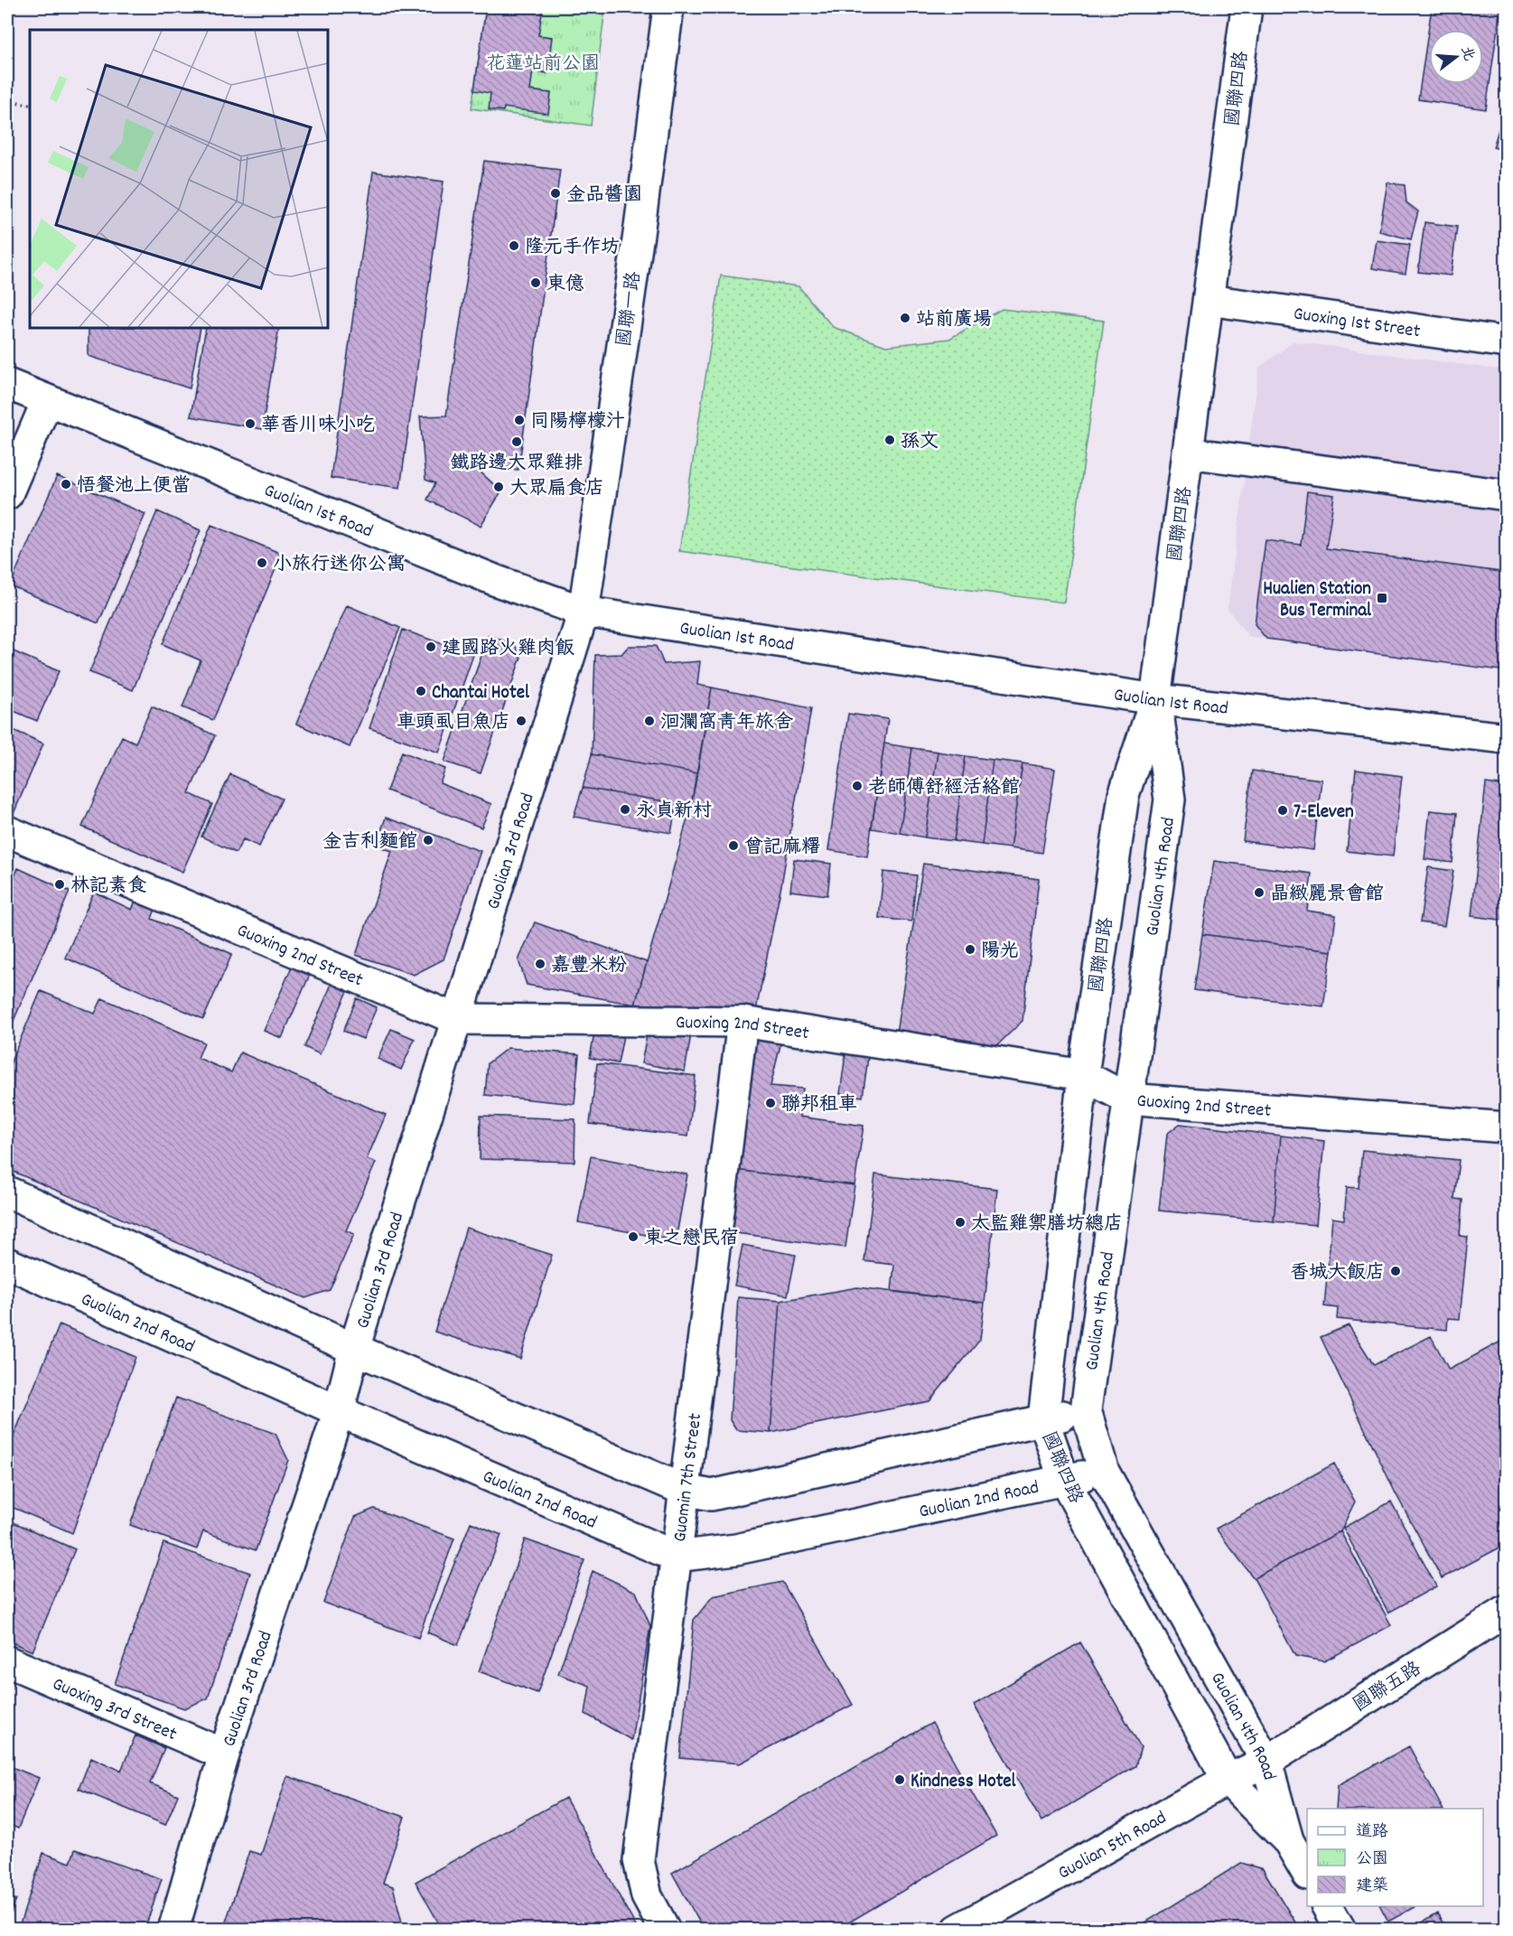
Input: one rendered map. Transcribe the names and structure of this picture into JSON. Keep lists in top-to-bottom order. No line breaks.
{"streets":{"street":["國聯四路","國聯一路","Guoxing 1st Street","Guolian 1st Road","Guolian 3rd Road","Guolian 4th Road","Guoxing 2nd Street","Guolian 2nd Road","Guomin 7th Street","國聯五路","Guoxing 3rd Street","Guolian 5th Road"]},"crossings":[["國聯四路","Guoxing 1st Street"],["國聯四路","Guolian 1st Road"],["國聯四路","Guolian 4th Road"],["國聯四路","Guoxing 2nd Street"],["國聯四路","Guolian 2nd Road"],["國聯四路","Guolian 5th Road"],["國聯一路","Guolian 1st Road"],["國聯一路","Guolian 3rd Road"],["Guolian 1st Road","Guolian 3rd Road"],["Guolian 1st Road","Guolian 4th Road"],["Guolian 3rd Road","Guoxing 2nd Street"],["Guolian 3rd Road","Guolian 2nd Road"],["Guolian 3rd Road","Guoxing 3rd Street"],["Guolian 4th Road","Guoxing 2nd Street"],["Guolian 4th Road","Guolian 2nd Road"],["Guolian 4th Road","國聯五路"],["Guolian 4th Road","Guolian 5th Road"],["Guoxing 2nd Street","Guomin 7th Street"],["Guolian 2nd Road","Guomin 7th Street"],["國聯五路","Guolian 5th Road"]],"parks":["花蓮站前公園"],"places":{"other":["金品醬園","隆元手作坊","東億","站前廣場","同陽檸檬汁","華香川味小吃","孫文","鐵路邊大眾雞排","悟餐池上便當","大眾扁食店","小旅行迷你公寓","建國路火雞肉飯","Chantai Hotel","車頭虱目魚店","洄瀾窩青年旅舍","老師傅舒經活絡館","永貞新村","7-Eleven","金吉利麵館","曾記麻糬","林記素食","晶緻麗景會館","陽光","嘉豐米粉","聯邦租車","太監雞禦膳坊總店","東之戀民宿","香城大飯店","Kindness Hotel"],"transit":["Hualien Station Bus Terminal"]},"legend":["道路","公園","建築"],"north":"right"}
